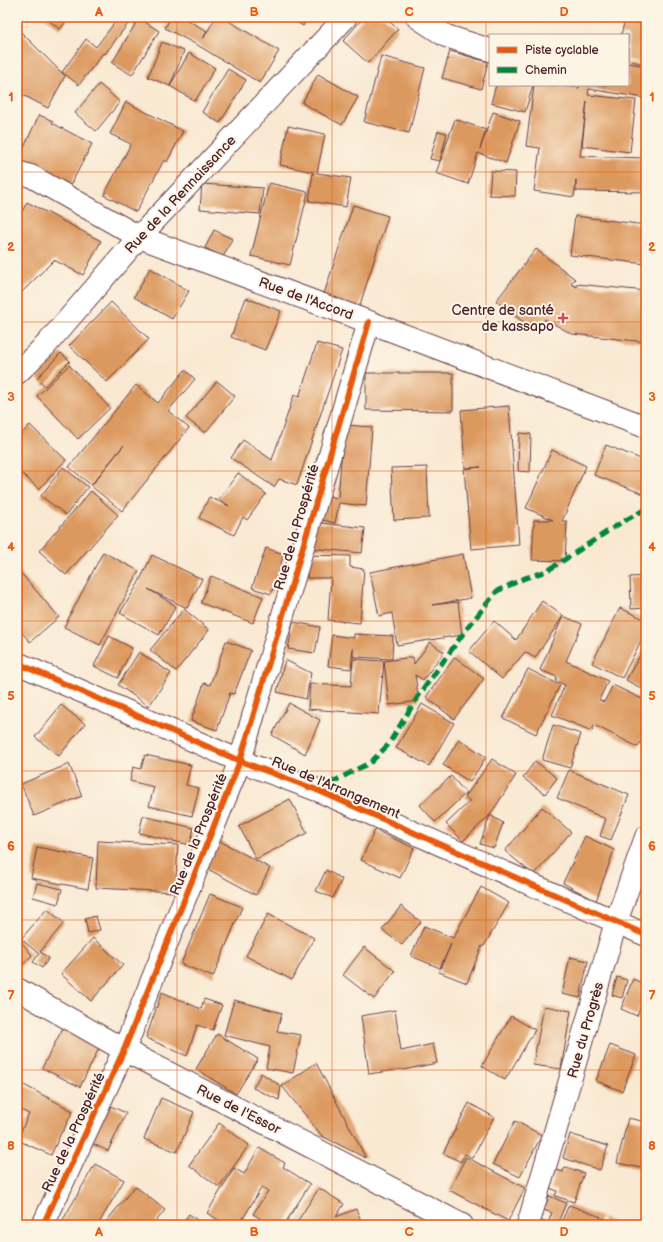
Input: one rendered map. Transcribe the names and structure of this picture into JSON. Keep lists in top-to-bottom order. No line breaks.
{"streets":{"street":["Rue de la Rennaissance","Rue de l'Accord","Rue de la Prospérité","Rue de l'Arrangement","Rue du Progrès","Rue de l'Essor"]},"crossings":[["Rue de la Rennaissance","Rue de l'Accord"],["Rue de l'Accord","Rue de la Prospérité"],["Rue de la Prospérité","Rue de l'Arrangement"],["Rue de la Prospérité","Rue de l'Essor"],["Rue de l'Arrangement","Rue du Progrès"]],"places":{"health":["Centre de santé de kassapo"]},"legend":["Piste cyclable","Chemin"],"grid":{"columns":["A","B","C","D"],"rows":["1","2","3","4","5","6","7","8"]}}
